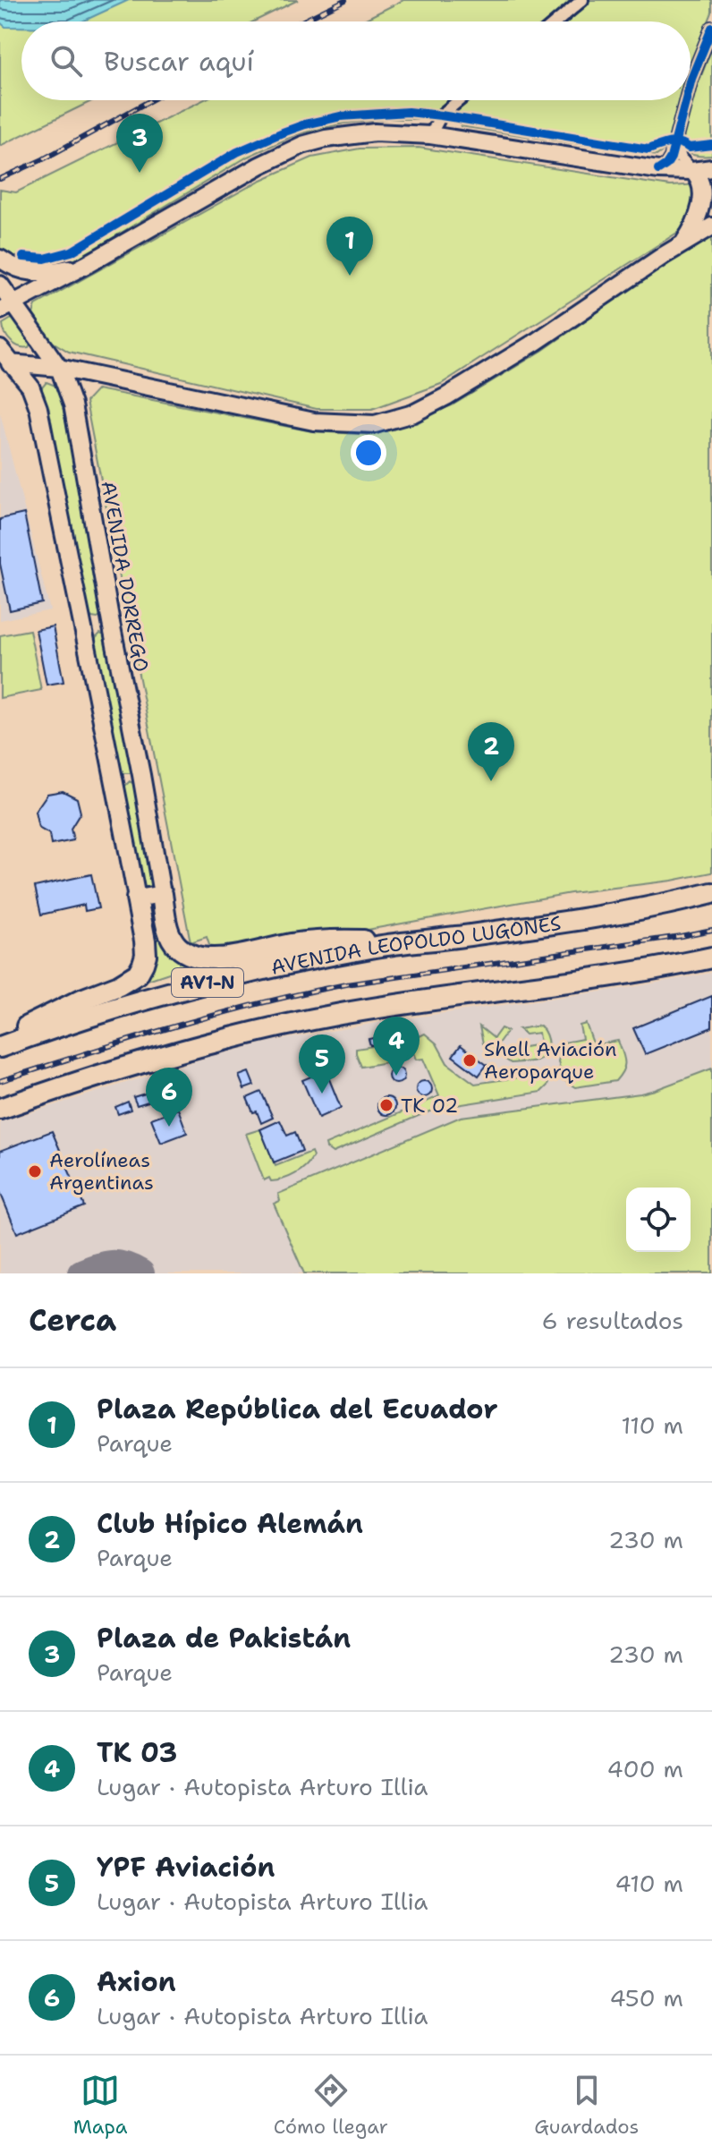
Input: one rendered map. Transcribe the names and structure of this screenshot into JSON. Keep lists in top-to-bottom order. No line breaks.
{"streets":{"highway":["AVENIDA LEOPOLDO LUGONES","AV1-N"],"main road":["AVENIDA DORREGO"]},"places":["Shell Aviación Aeroparque","TK 02","Aerolíneas Argentinas"],"page":{"search":"Buscar aquí","pins":["3","1","2","4","5","6"],"heading":["Cerca","6 resultados"],"list":[{"mark":"1","name":"Plaza República del Ecuador","note":"Parque","value":"110 m"},{"mark":"2","name":"Club Hípico Alemán","note":"Parque","value":"230 m"},{"mark":"3","name":"Plaza de Pakistán","note":"Parque","value":"230 m"},{"mark":"4","name":"TK 03","note":"Lugar · Autopista Arturo Illia","value":"400 m"},{"mark":"5","name":"YPF Aviación","note":"Lugar · Autopista Arturo Illia","value":"410 m"},{"mark":"6","name":"Axion","note":"Lugar · Autopista Arturo Illia","value":"450 m"}],"nav":["Mapa","Cómo llegar","Guardados"]}}
